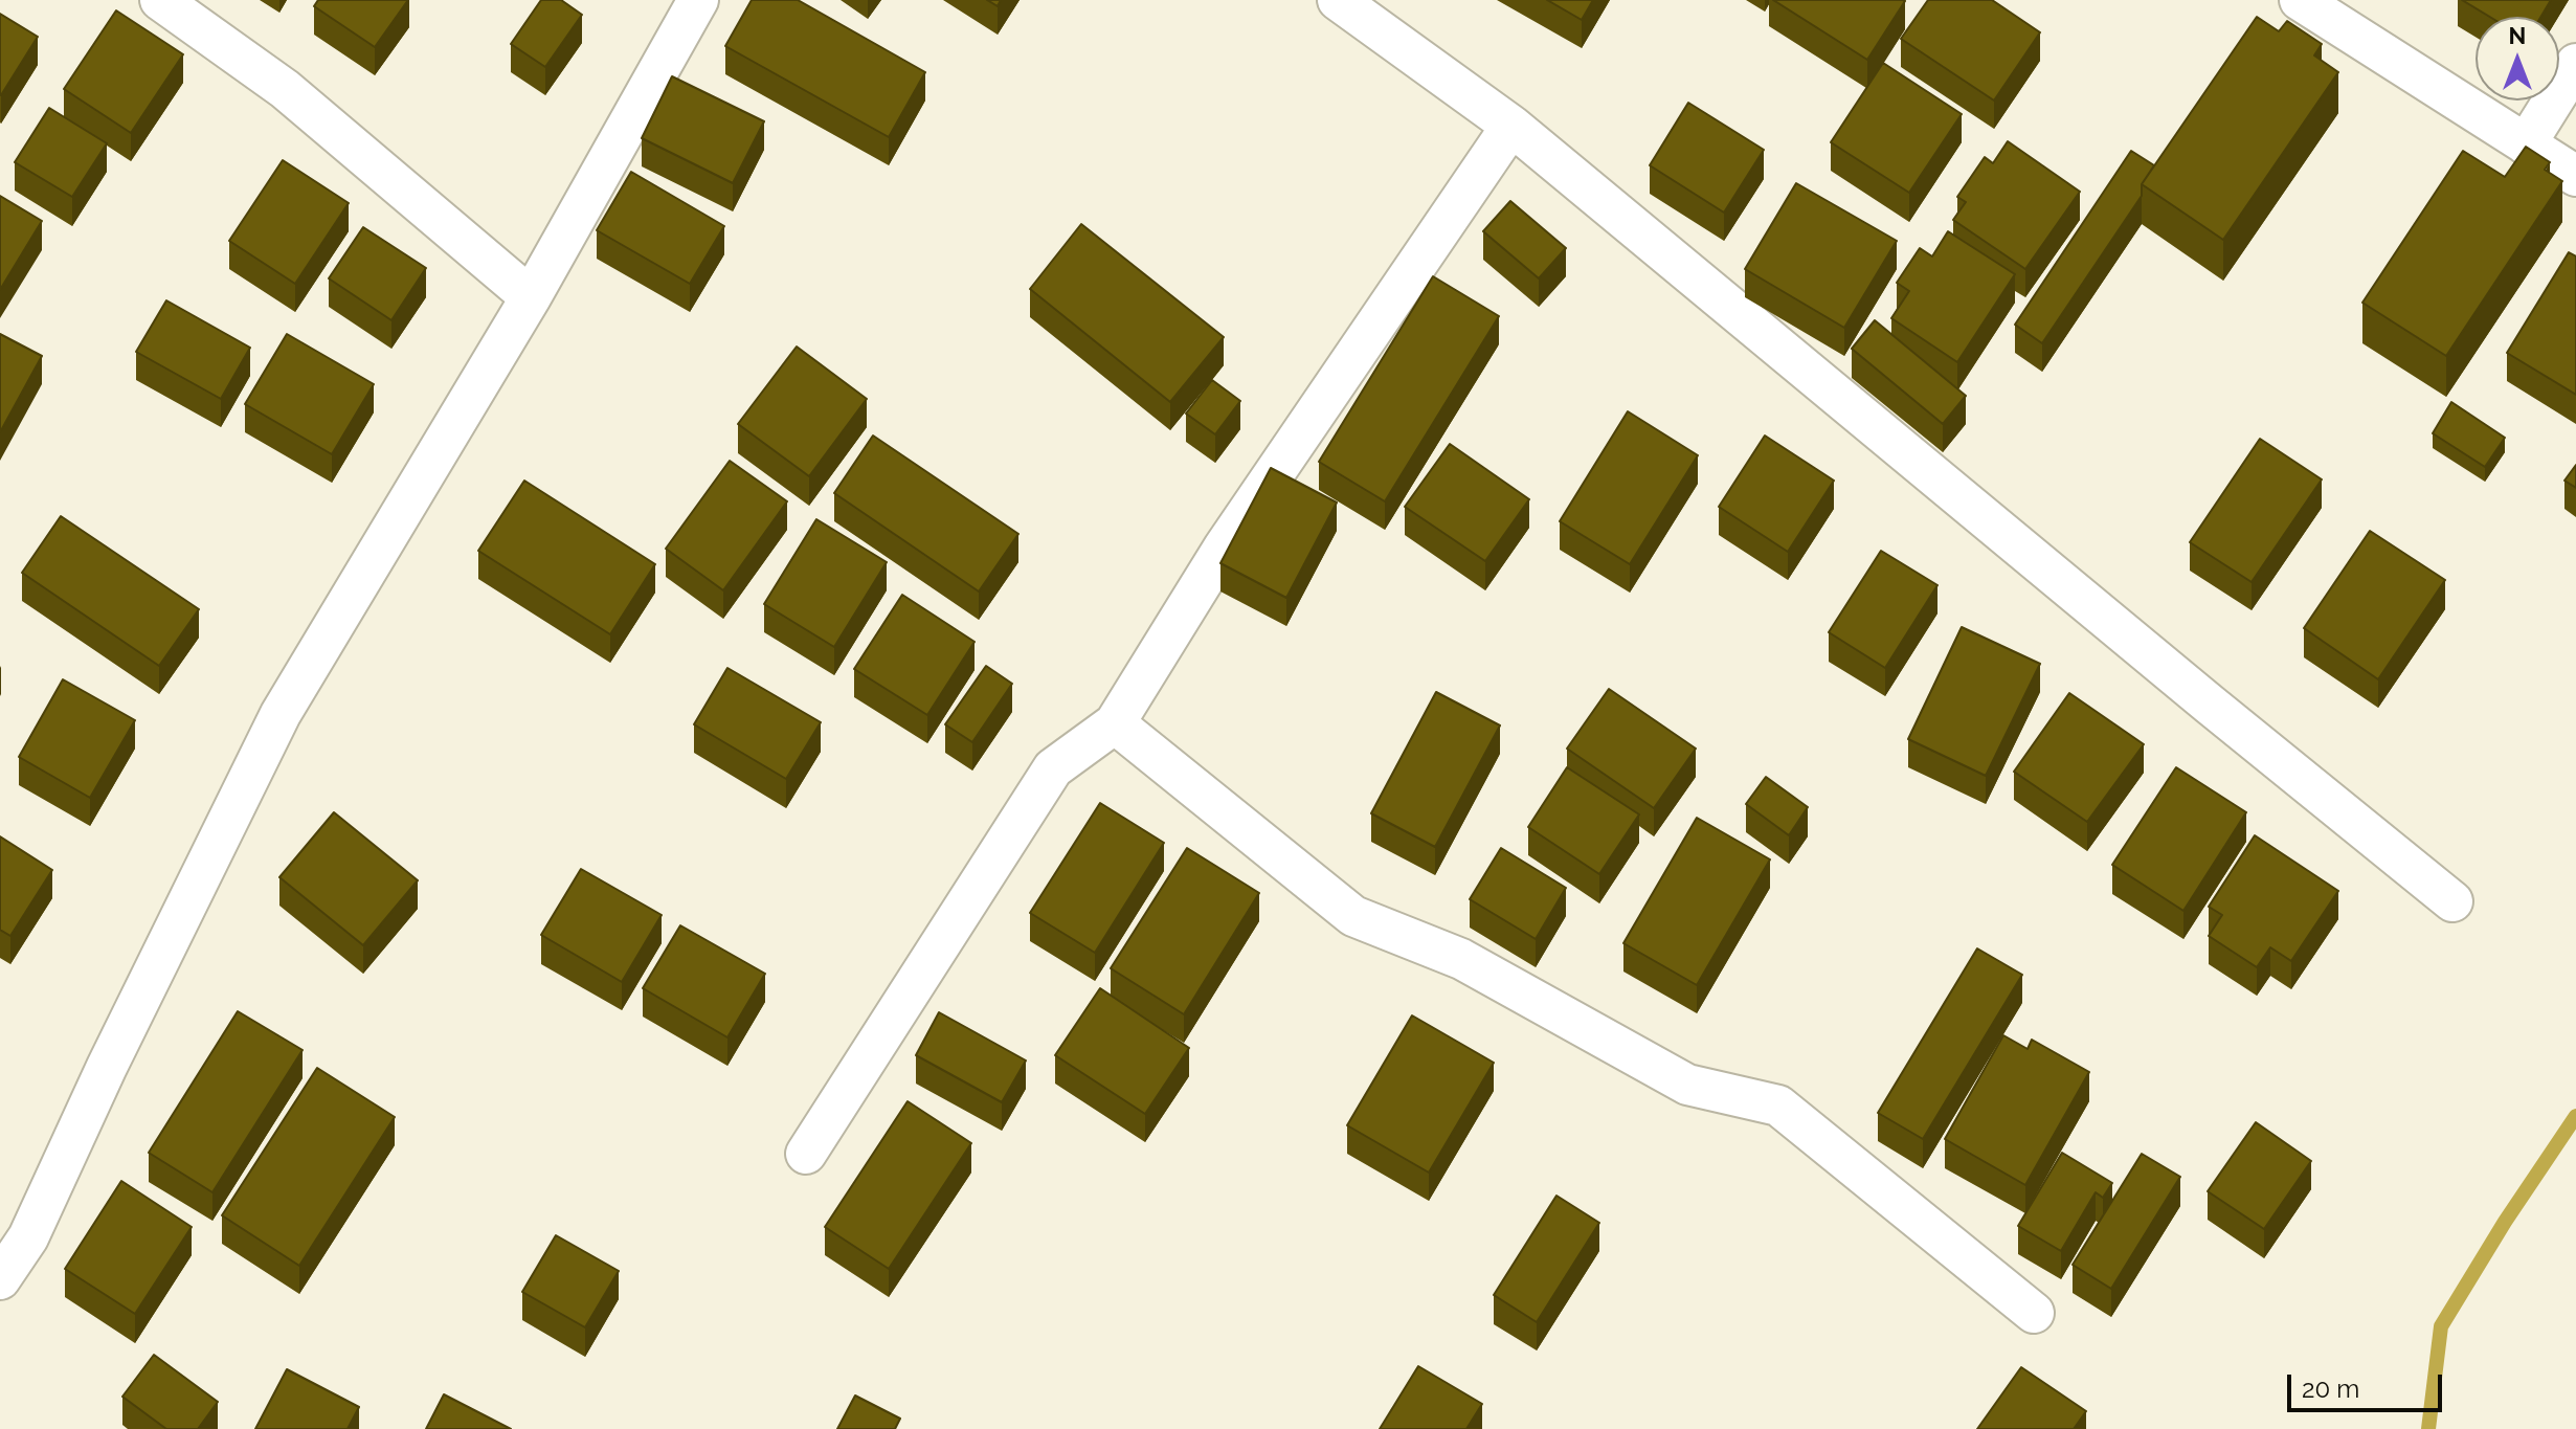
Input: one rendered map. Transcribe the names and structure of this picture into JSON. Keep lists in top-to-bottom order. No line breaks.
{"scale_bar":"20 m","north":"top"}
